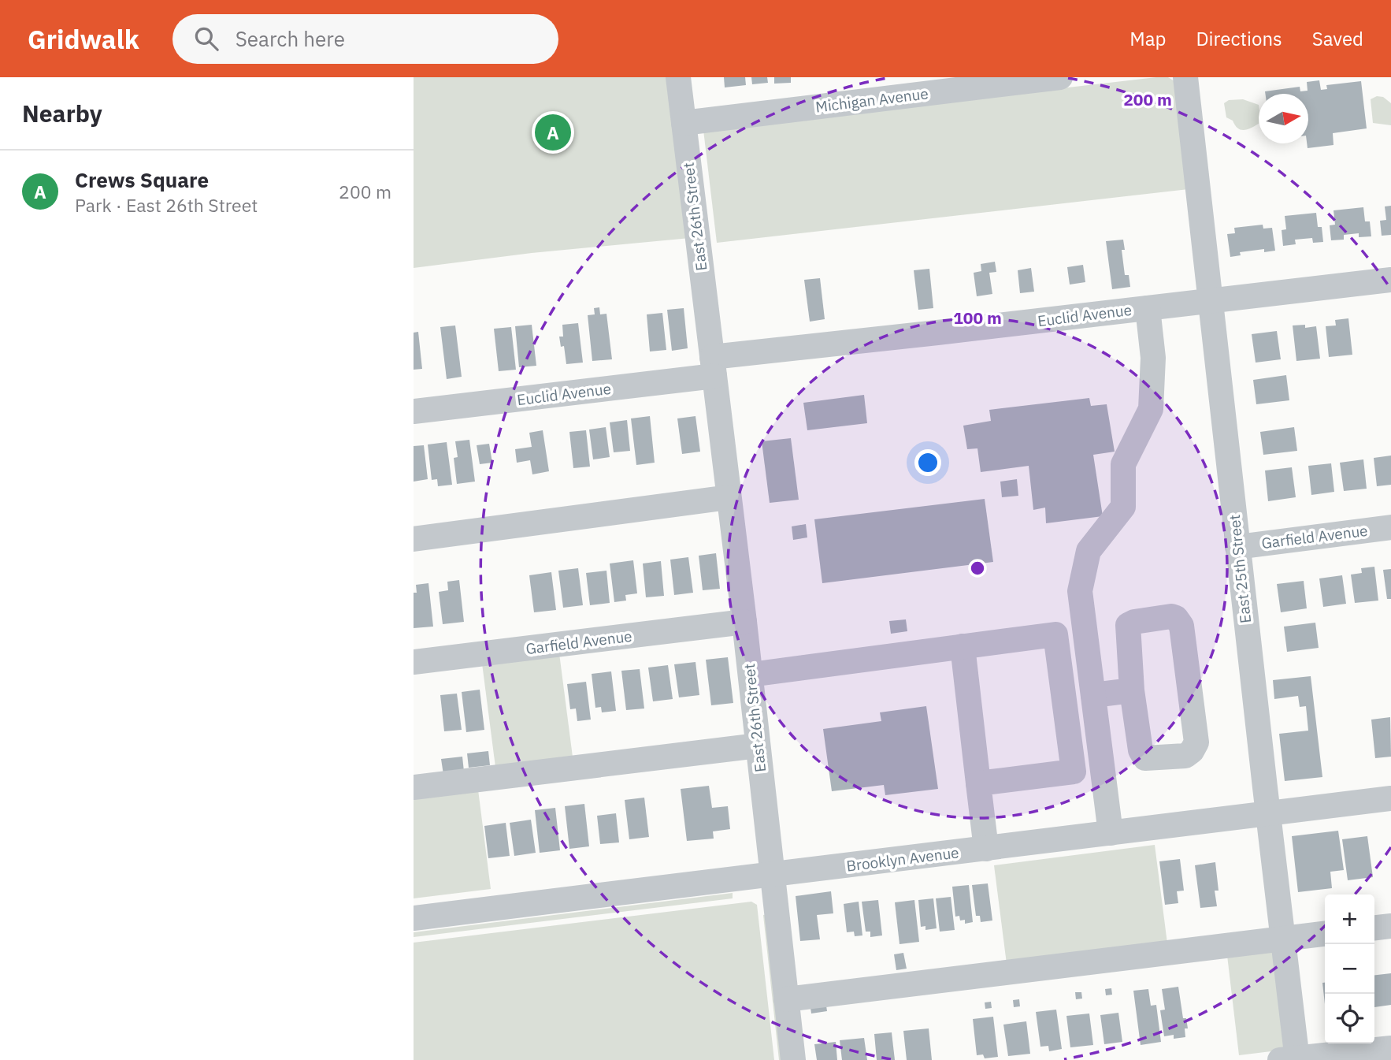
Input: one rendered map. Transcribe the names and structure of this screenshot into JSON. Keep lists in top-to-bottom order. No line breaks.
{"streets":{"street":["Michigan Avenue","East 26th Street","Euclid Avenue","Garfield Avenue","East 25th Street","Brooklyn Avenue"]},"crossings":[["Michigan Avenue","East 26th Street"],["East 26th Street","Euclid Avenue"],["East 26th Street","Garfield Avenue"],["East 26th Street","Brooklyn Avenue"],["Euclid Avenue","East 25th Street"],["Garfield Avenue","East 25th Street"],["East 25th Street","Brooklyn Avenue"]],"north":"right","page":{"header":"Gridwalk","search":"Search here","nav":["Map","Directions","Saved"],"heading":"Nearby","pins":"A","list":[{"mark":"A","name":"Crews Square","note":"Park · East 26th Street","value":"200 m"}],"map_buttons":["+","−"]},"rings":["200 m","100 m"]}
